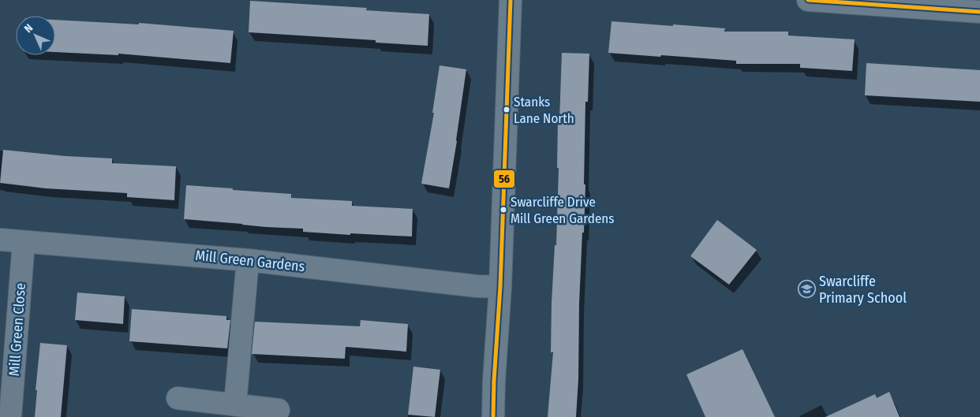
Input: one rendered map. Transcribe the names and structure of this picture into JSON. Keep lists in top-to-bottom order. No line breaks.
{"streets":{"street":["Mill Green Gardens","Mill Green Close"]},"crossings":[["Mill Green Gardens","Mill Green Close"]],"places":{"other":["Stanks Lane North","Swarcliffe Drive Mill Green Gardens"],"school or university":["Swarcliffe Primary School"]},"lines":["transit line 56"],"north":"top left"}
